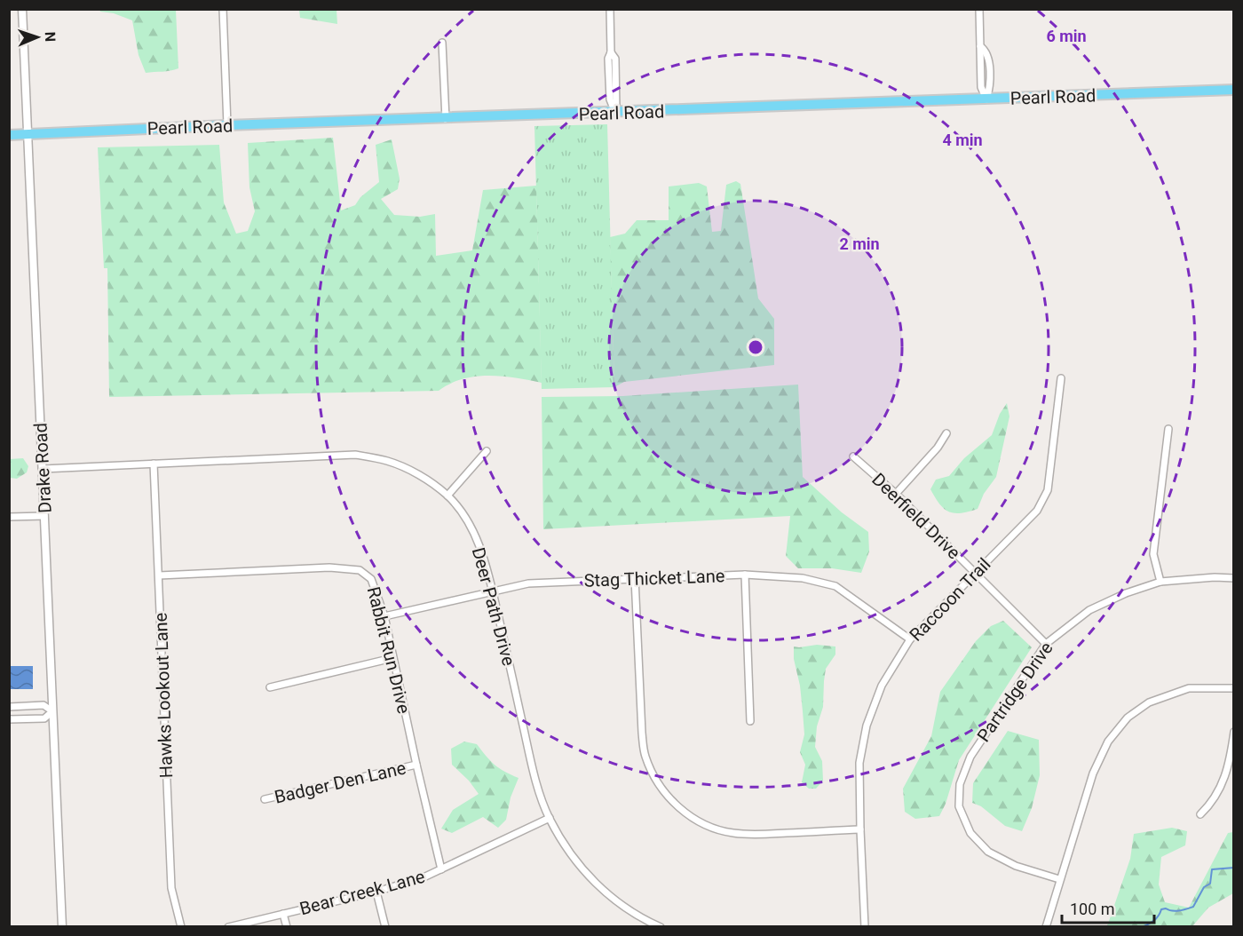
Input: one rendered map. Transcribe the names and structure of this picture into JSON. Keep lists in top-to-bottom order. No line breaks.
{"streets":{"main road":["Pearl Road"],"street":["Drake Road","Deerfield Drive","Stag Thicket Lane","Raccoon Trail","Deer Path Drive","Rabbit Run Drive","Partridge Drive","Hawks Lookout Lane","Badger Den Lane","Bear Creek Lane"]},"crossings":[["Pearl Road","Drake Road"],["Drake Road","Deer Path Drive"],["Deerfield Drive","Raccoon Trail"],["Deerfield Drive","Partridge Drive"],["Stag Thicket Lane","Raccoon Trail"],["Stag Thicket Lane","Deer Path Drive"],["Stag Thicket Lane","Rabbit Run Drive"],["Deer Path Drive","Hawks Lookout Lane"],["Deer Path Drive","Bear Creek Lane"],["Rabbit Run Drive","Hawks Lookout Lane"],["Rabbit Run Drive","Badger Den Lane"],["Rabbit Run Drive","Bear Creek Lane"]],"scale_bar":"100 m","north":"right","rings":["6 min","4 min","2 min"]}
